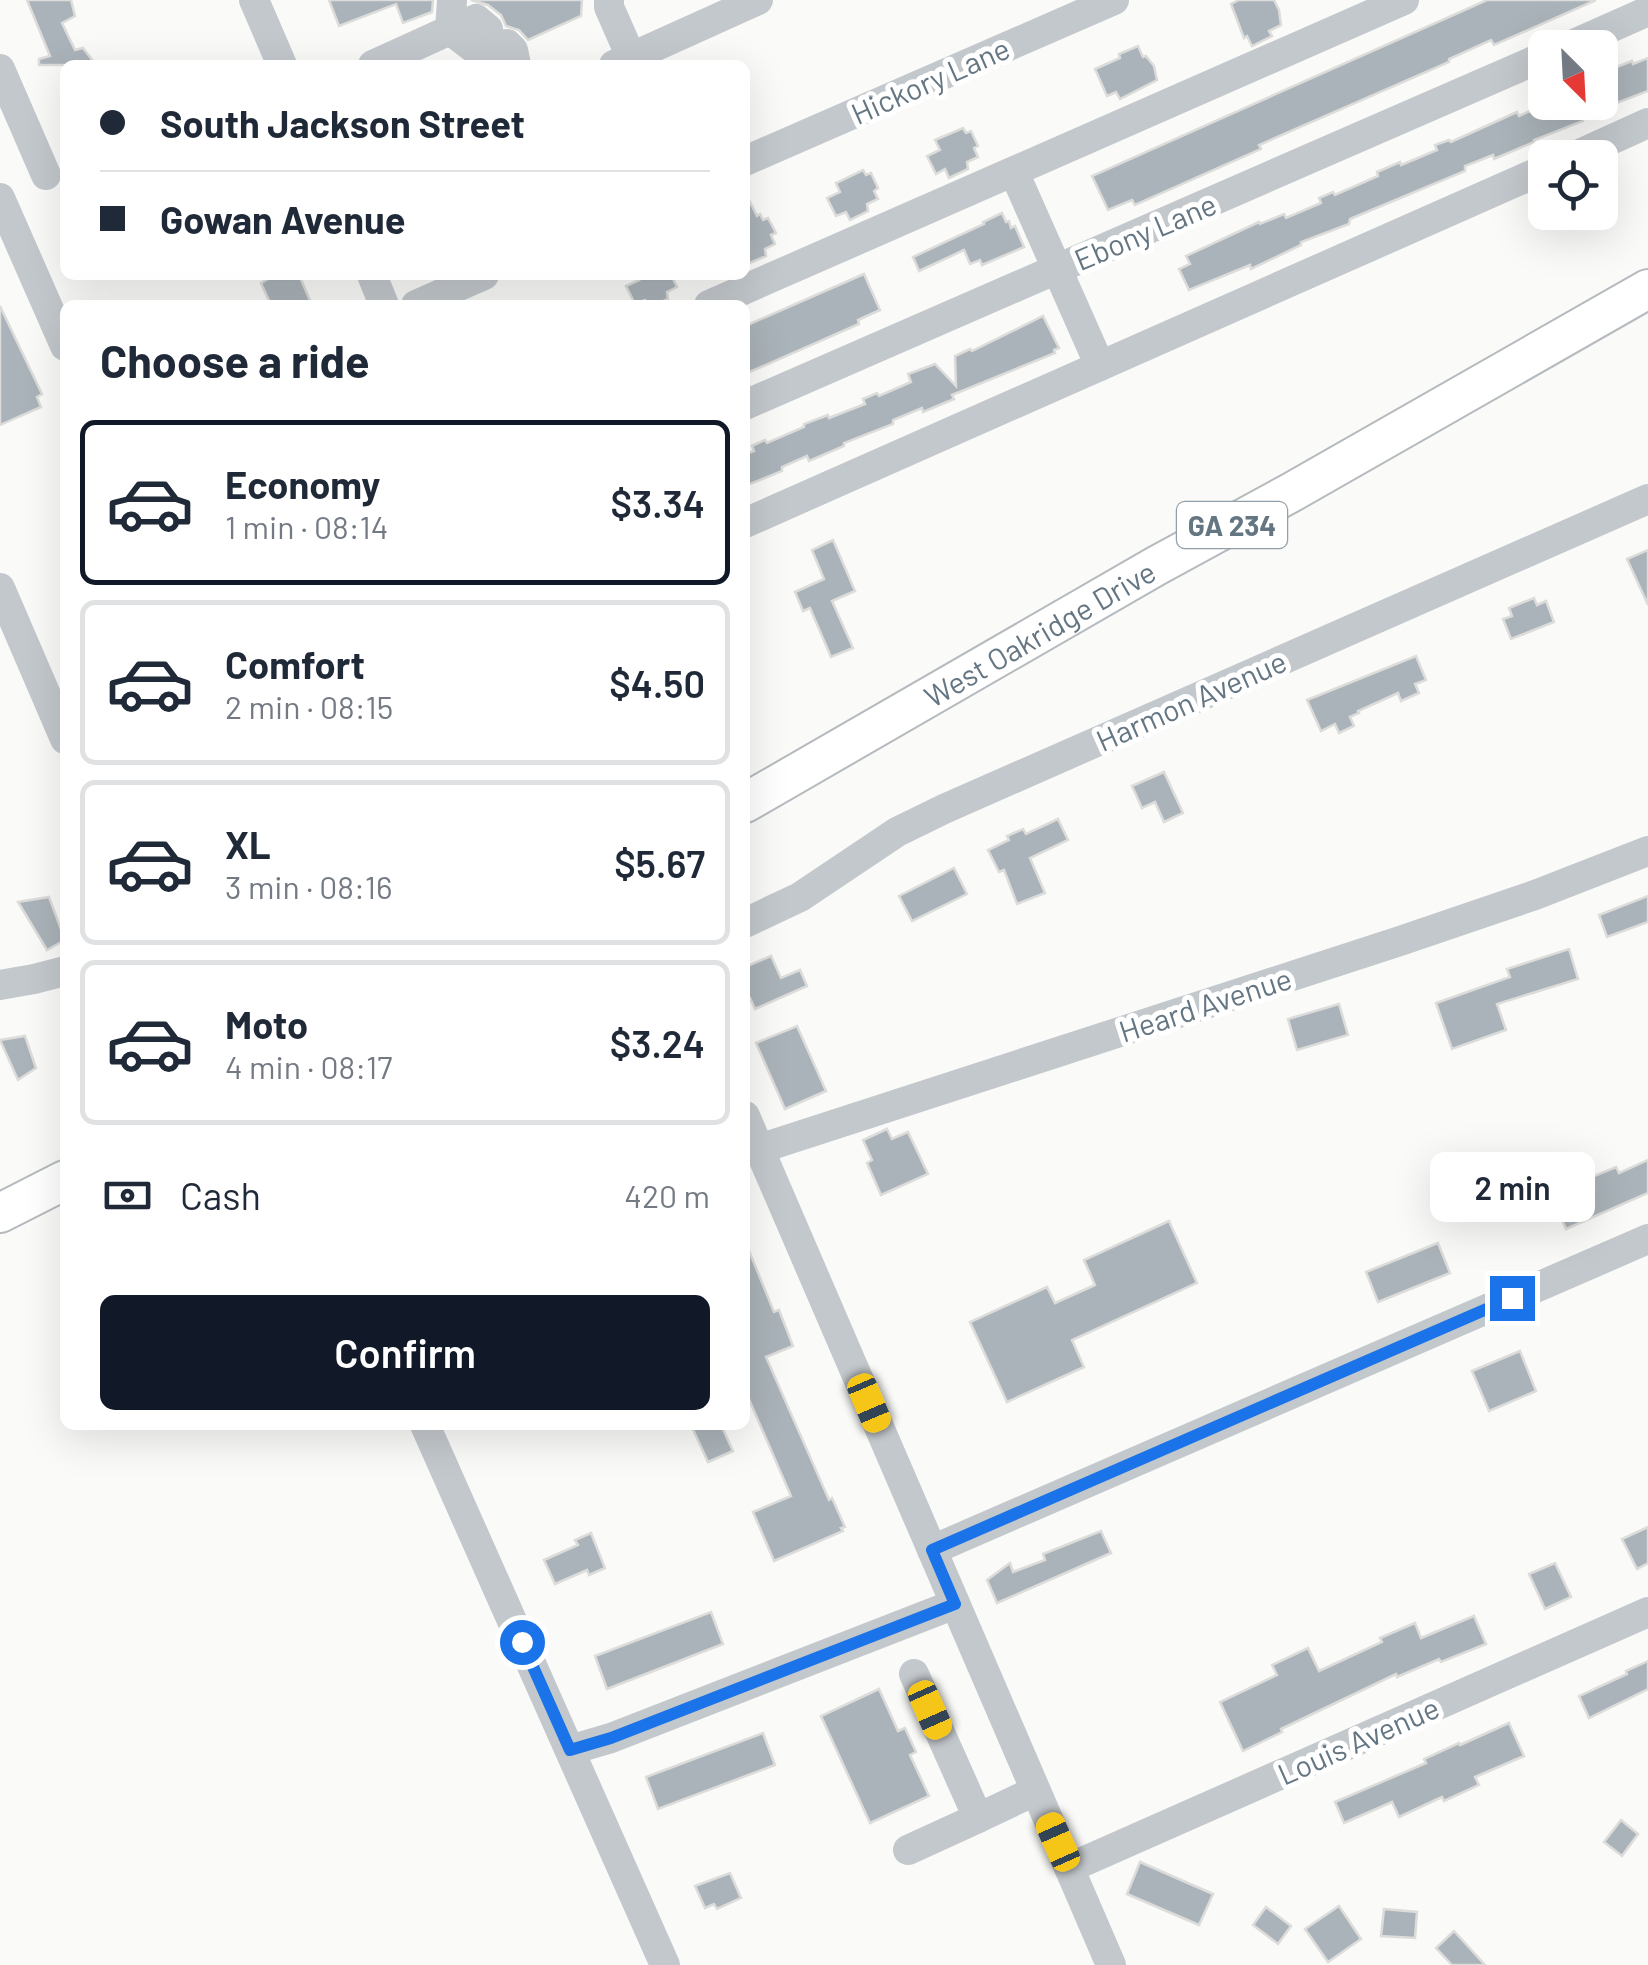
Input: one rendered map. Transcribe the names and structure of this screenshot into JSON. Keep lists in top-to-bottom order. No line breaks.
{"streets":{"main road":["GA 234","West Oakridge Drive"],"street":["Hickory Lane","Ebony Lane","Harmon Avenue","Heard Avenue","Louis Avenue"]},"north":"bottom right","page":{"banner":["South Jackson Street","Gowan Avenue"],"heading":"Choose a ride","list":[{"name":"Economy","note":"1 min · 08:14","value":"$3.34"},{"name":"Comfort","note":"2 min · 08:15","value":"$4.50"},{"name":"XL","note":"3 min · 08:16","value":"$5.67"},{"name":"Moto","note":"4 min · 08:17","value":"$3.24"}],"pay":["Cash","420 m"],"bubble":"2 min","buttons":"Confirm"}}
